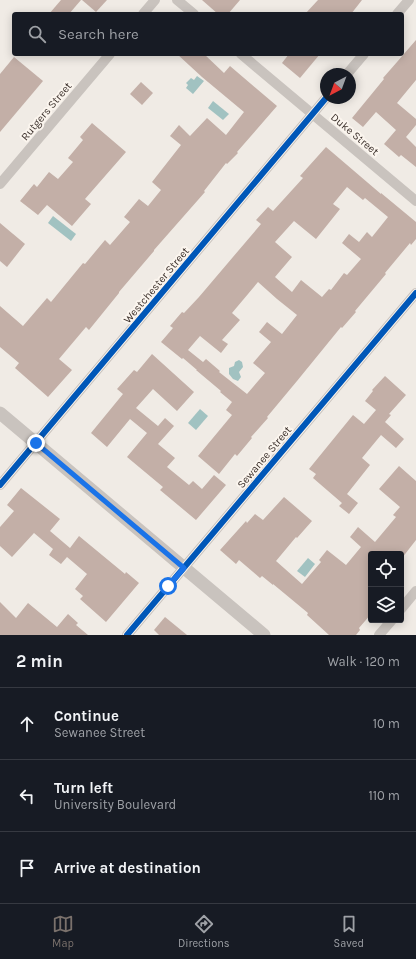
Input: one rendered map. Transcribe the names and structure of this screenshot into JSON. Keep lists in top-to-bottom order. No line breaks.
{"streets":{"street":["Rutgers Street","Duke Street","Westchester Street","Sewanee Street"]},"crossings":[["Duke Street","Westchester Street"]],"north":"bottom left","page":{"search":"Search here","heading":["2 min","Walk · 120 m"],"list":[["Continue","Sewanee Street","10 m"],["Turn left","University Boulevard","110 m"],"Arrive at destination"],"nav":["Map","Directions","Saved"]}}
